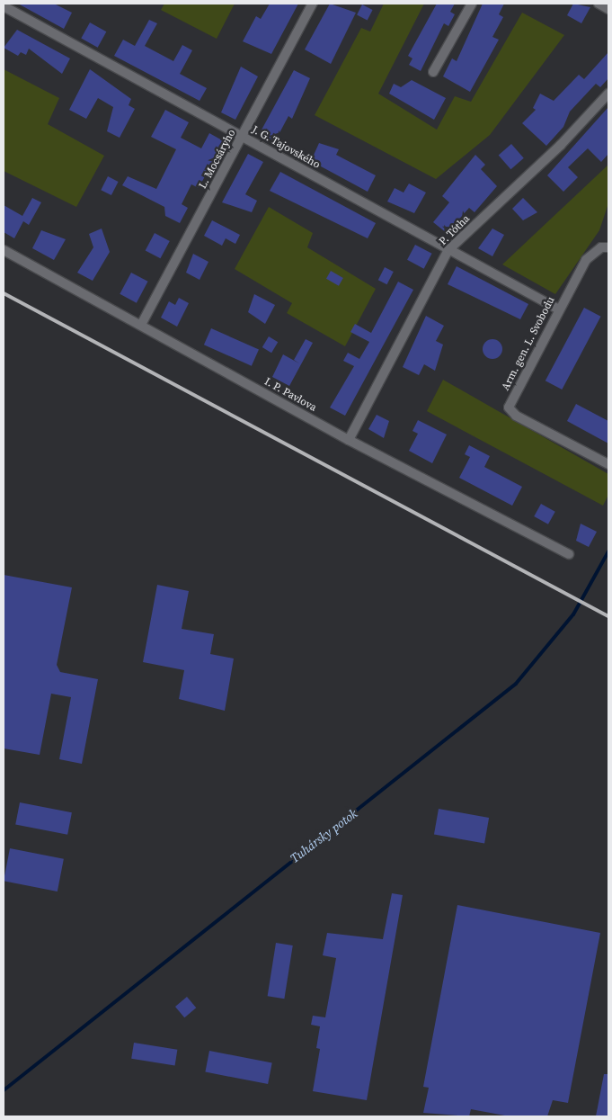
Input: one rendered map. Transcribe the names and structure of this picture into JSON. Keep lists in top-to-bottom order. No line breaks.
{"streets":{"street":["J. G. Tajovského","L. Mocsáryho","P. Tótha","Arm. gen. L. Svobodu","I. P. Pavlova"]},"crossings":[["J. G. Tajovského","L. Mocsáryho"],["J. G. Tajovského","P. Tótha"],["J. G. Tajovského","Arm. gen. L. Svobodu"],["L. Mocsáryho","I. P. Pavlova"],["P. Tótha","I. P. Pavlova"]],"water":["Tuhársky potok"]}
